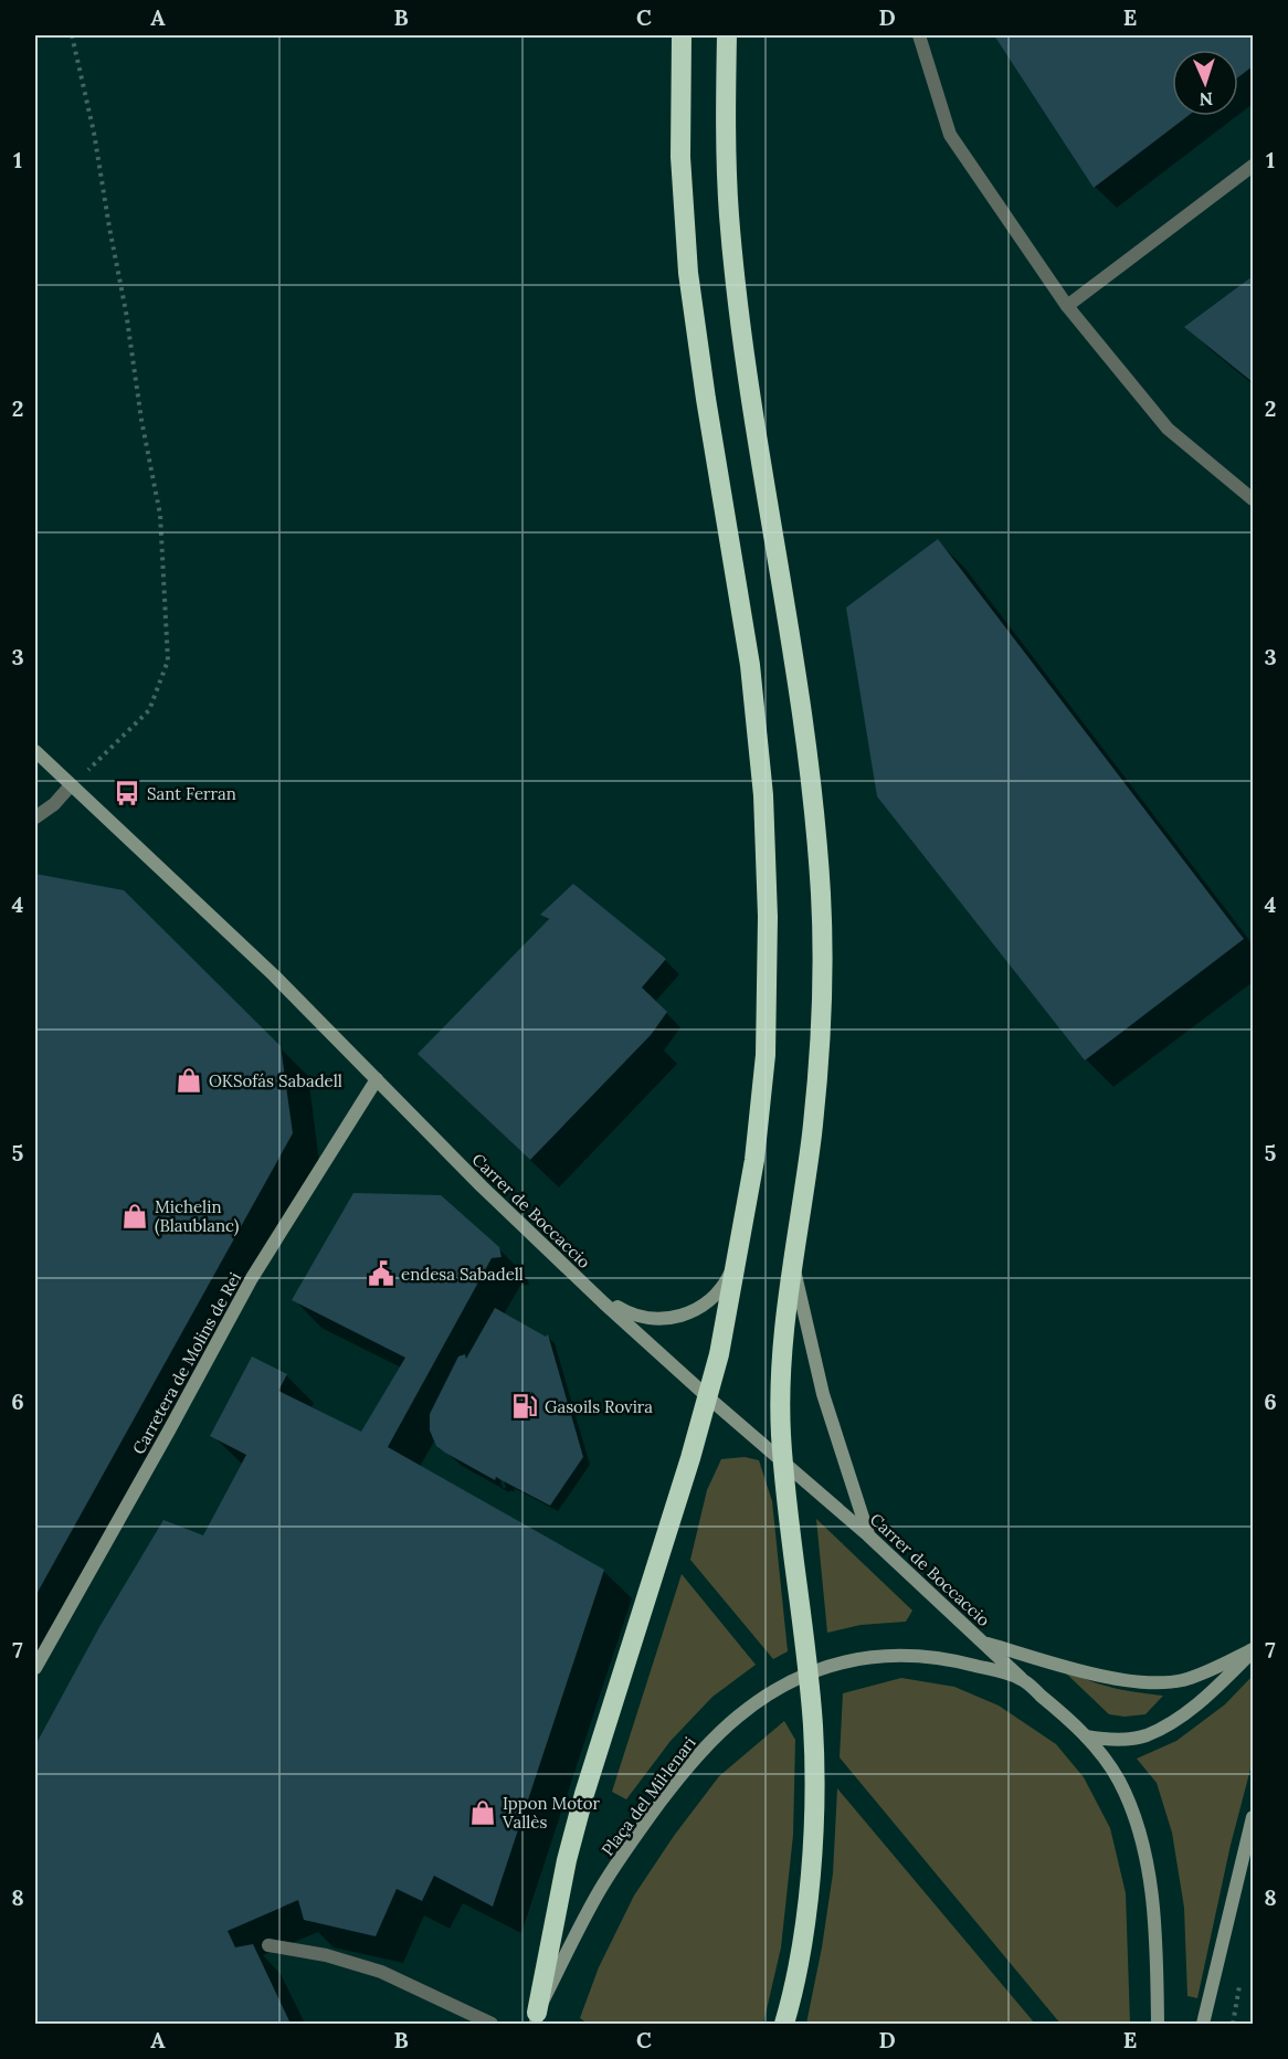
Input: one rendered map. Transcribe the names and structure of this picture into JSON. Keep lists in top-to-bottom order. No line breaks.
{"streets":{"main road":["Carrer de Boccaccio","Carretera de Molins de Rei","Plaça del Mil·lenari"]},"crossings":[["Carrer de Boccaccio","Carretera de Molins de Rei"],["Carrer de Boccaccio","Plaça del Mil·lenari"]],"places":{"bus stop":["Sant Ferran"],"shop":["OKSofás Sabadell","Michelin (Blaublanc)","Ippon Motor Vallès"],"public building":["endesa Sabadell"],"fuel station":["Gasoils Rovira"]},"north":"bottom","grid":{"columns":["A","B","C","D","E"],"rows":["1","2","3","4","5","6","7","8"]}}
